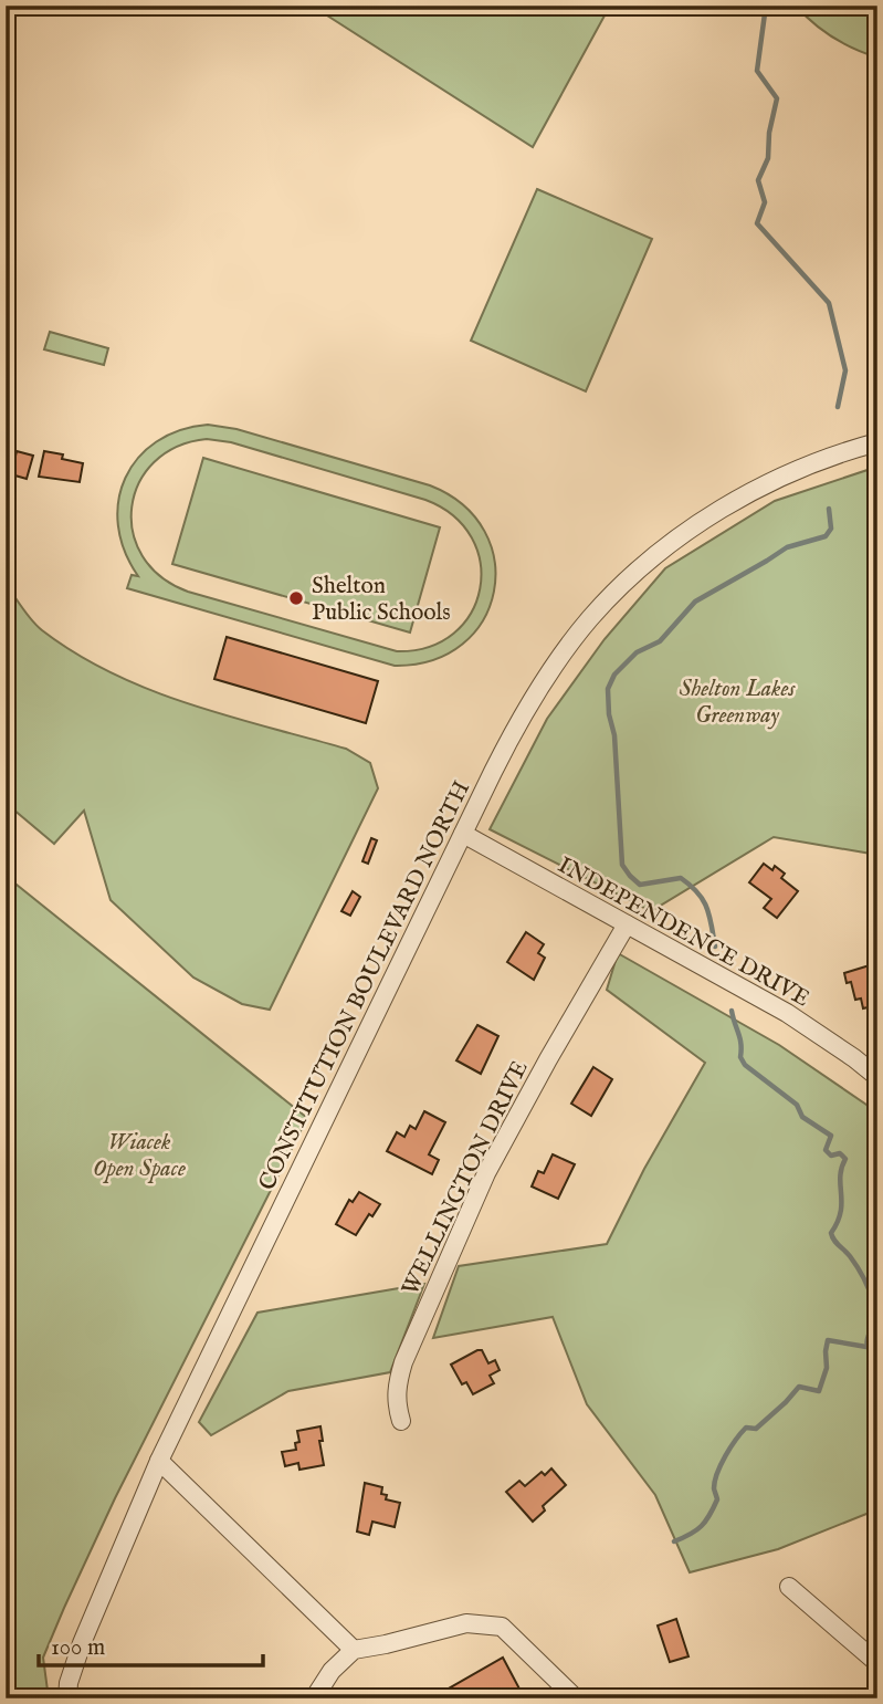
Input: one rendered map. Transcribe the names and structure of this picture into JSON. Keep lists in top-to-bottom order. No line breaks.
{"streets":{"street":["INDEPENDENCE DRIVE","CONSTITUTION BOULEVARD NORTH","WELLINGTON DRIVE"]},"crossings":[["INDEPENDENCE DRIVE","CONSTITUTION BOULEVARD NORTH"],["INDEPENDENCE DRIVE","WELLINGTON DRIVE"]],"parks":["Shelton Lakes Greenway","Wiacek Open Space"],"places":["Shelton Public Schools"],"scale_bar":"100 m"}
